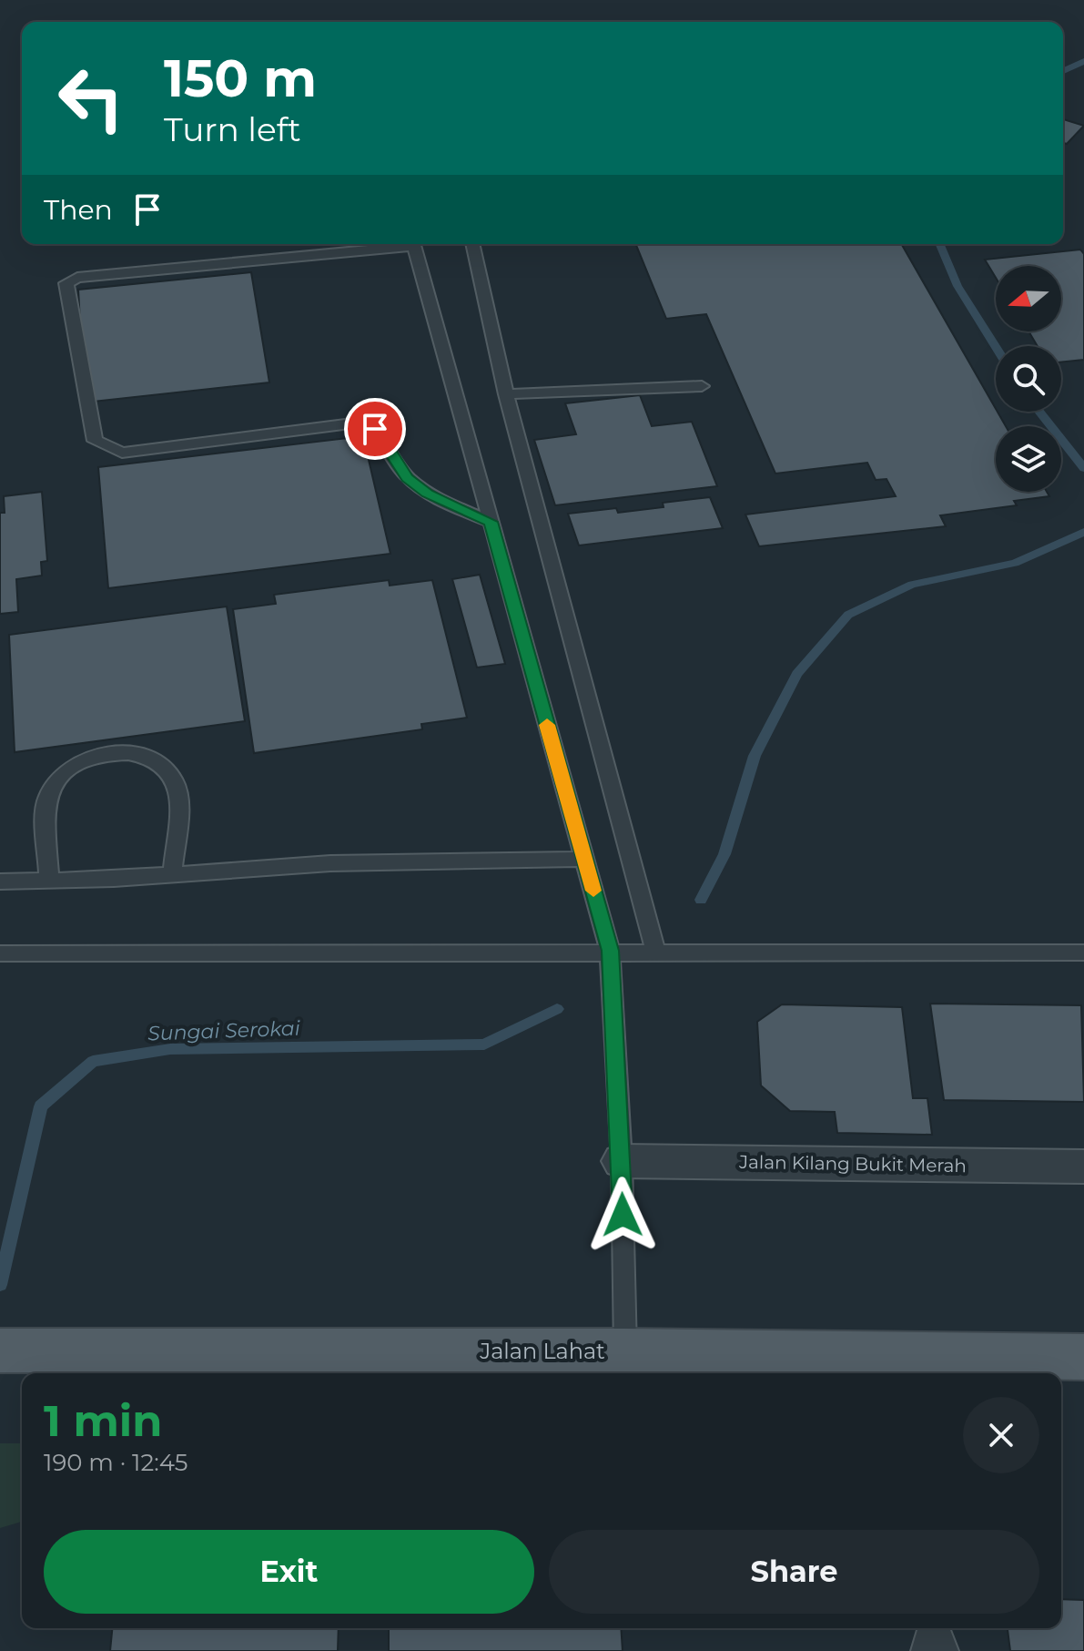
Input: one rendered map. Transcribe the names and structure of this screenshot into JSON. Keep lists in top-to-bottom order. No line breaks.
{"streets":{"main road":["Jalan Lahat"],"street":["Jalan Kilang Bukit Merah"]},"water":["Sungai Serokai"],"north":"left","page":{"turn":["150 m","Turn left"],"then":"Then","heading":["1 min","190 m · 12:45"],"buttons":["Exit","Share"]}}
